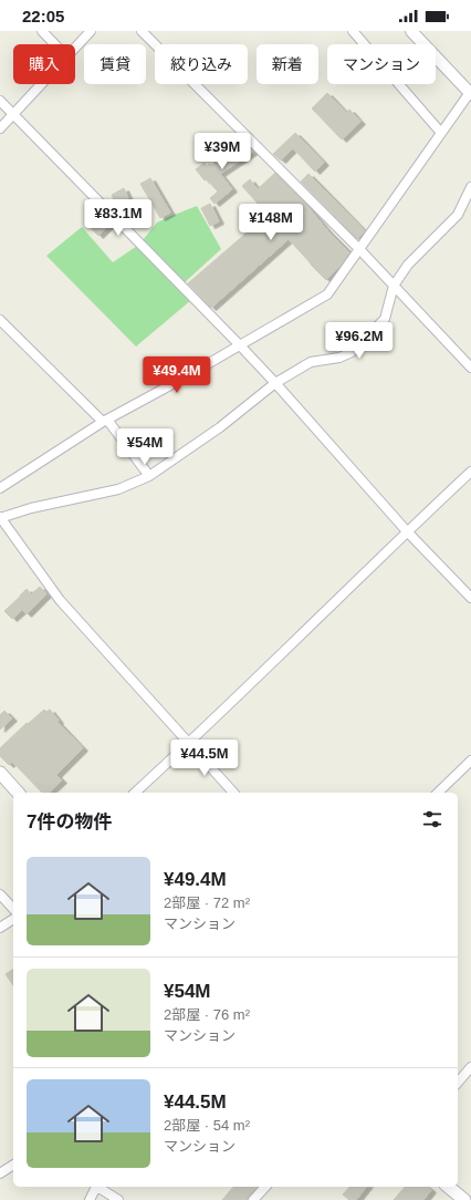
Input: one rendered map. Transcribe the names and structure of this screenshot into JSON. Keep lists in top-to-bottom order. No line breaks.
{"page":{"status":"22:05","chip":["購入","賃貸","絞り込み","新着","マンション"],"price":["¥39M","¥83.1M","¥148M","¥96.2M","¥49.4M","¥54M","¥44.5M"],"heading":"7件の物件","list":[{"name":"¥49.4M","note":"2部屋 · 72 m² · マンション"},{"name":"¥54M","note":"2部屋 · 76 m² · マンション"},{"name":"¥44.5M","note":"2部屋 · 54 m² · マンション"}]}}
